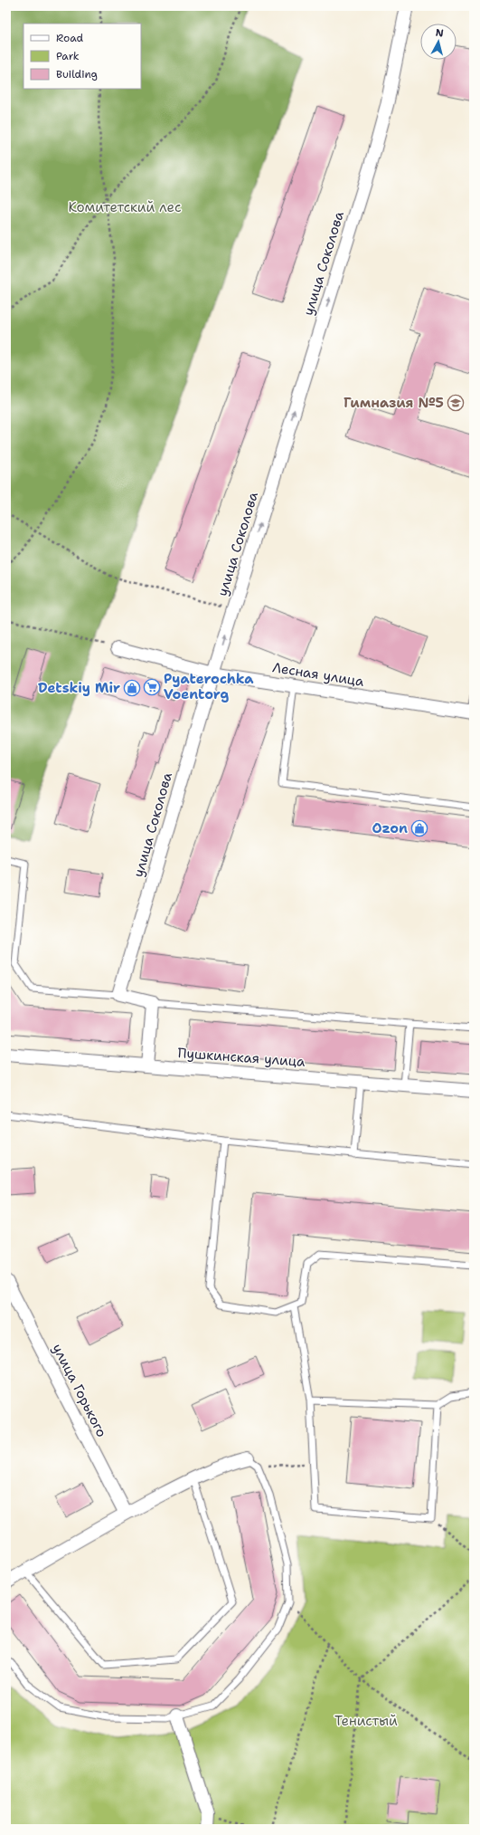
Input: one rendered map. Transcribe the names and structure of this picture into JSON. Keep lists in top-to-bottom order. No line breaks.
{"streets":{"street":["улица Соколова","Лесная улица","Пушкинская улица","улица Горького"]},"crossings":[["улица Соколова","Лесная улица"]],"one_way":["улица Соколова"],"parks":["Комитетский лес","Тенистый"],"places":{"school or university":["Гимназия №5"],"supermarket":["Pyaterochka Voentorg"],"shop":["Detskiy Mir","Ozon"]},"legend":["Road","Park","Building"],"north":"top"}
